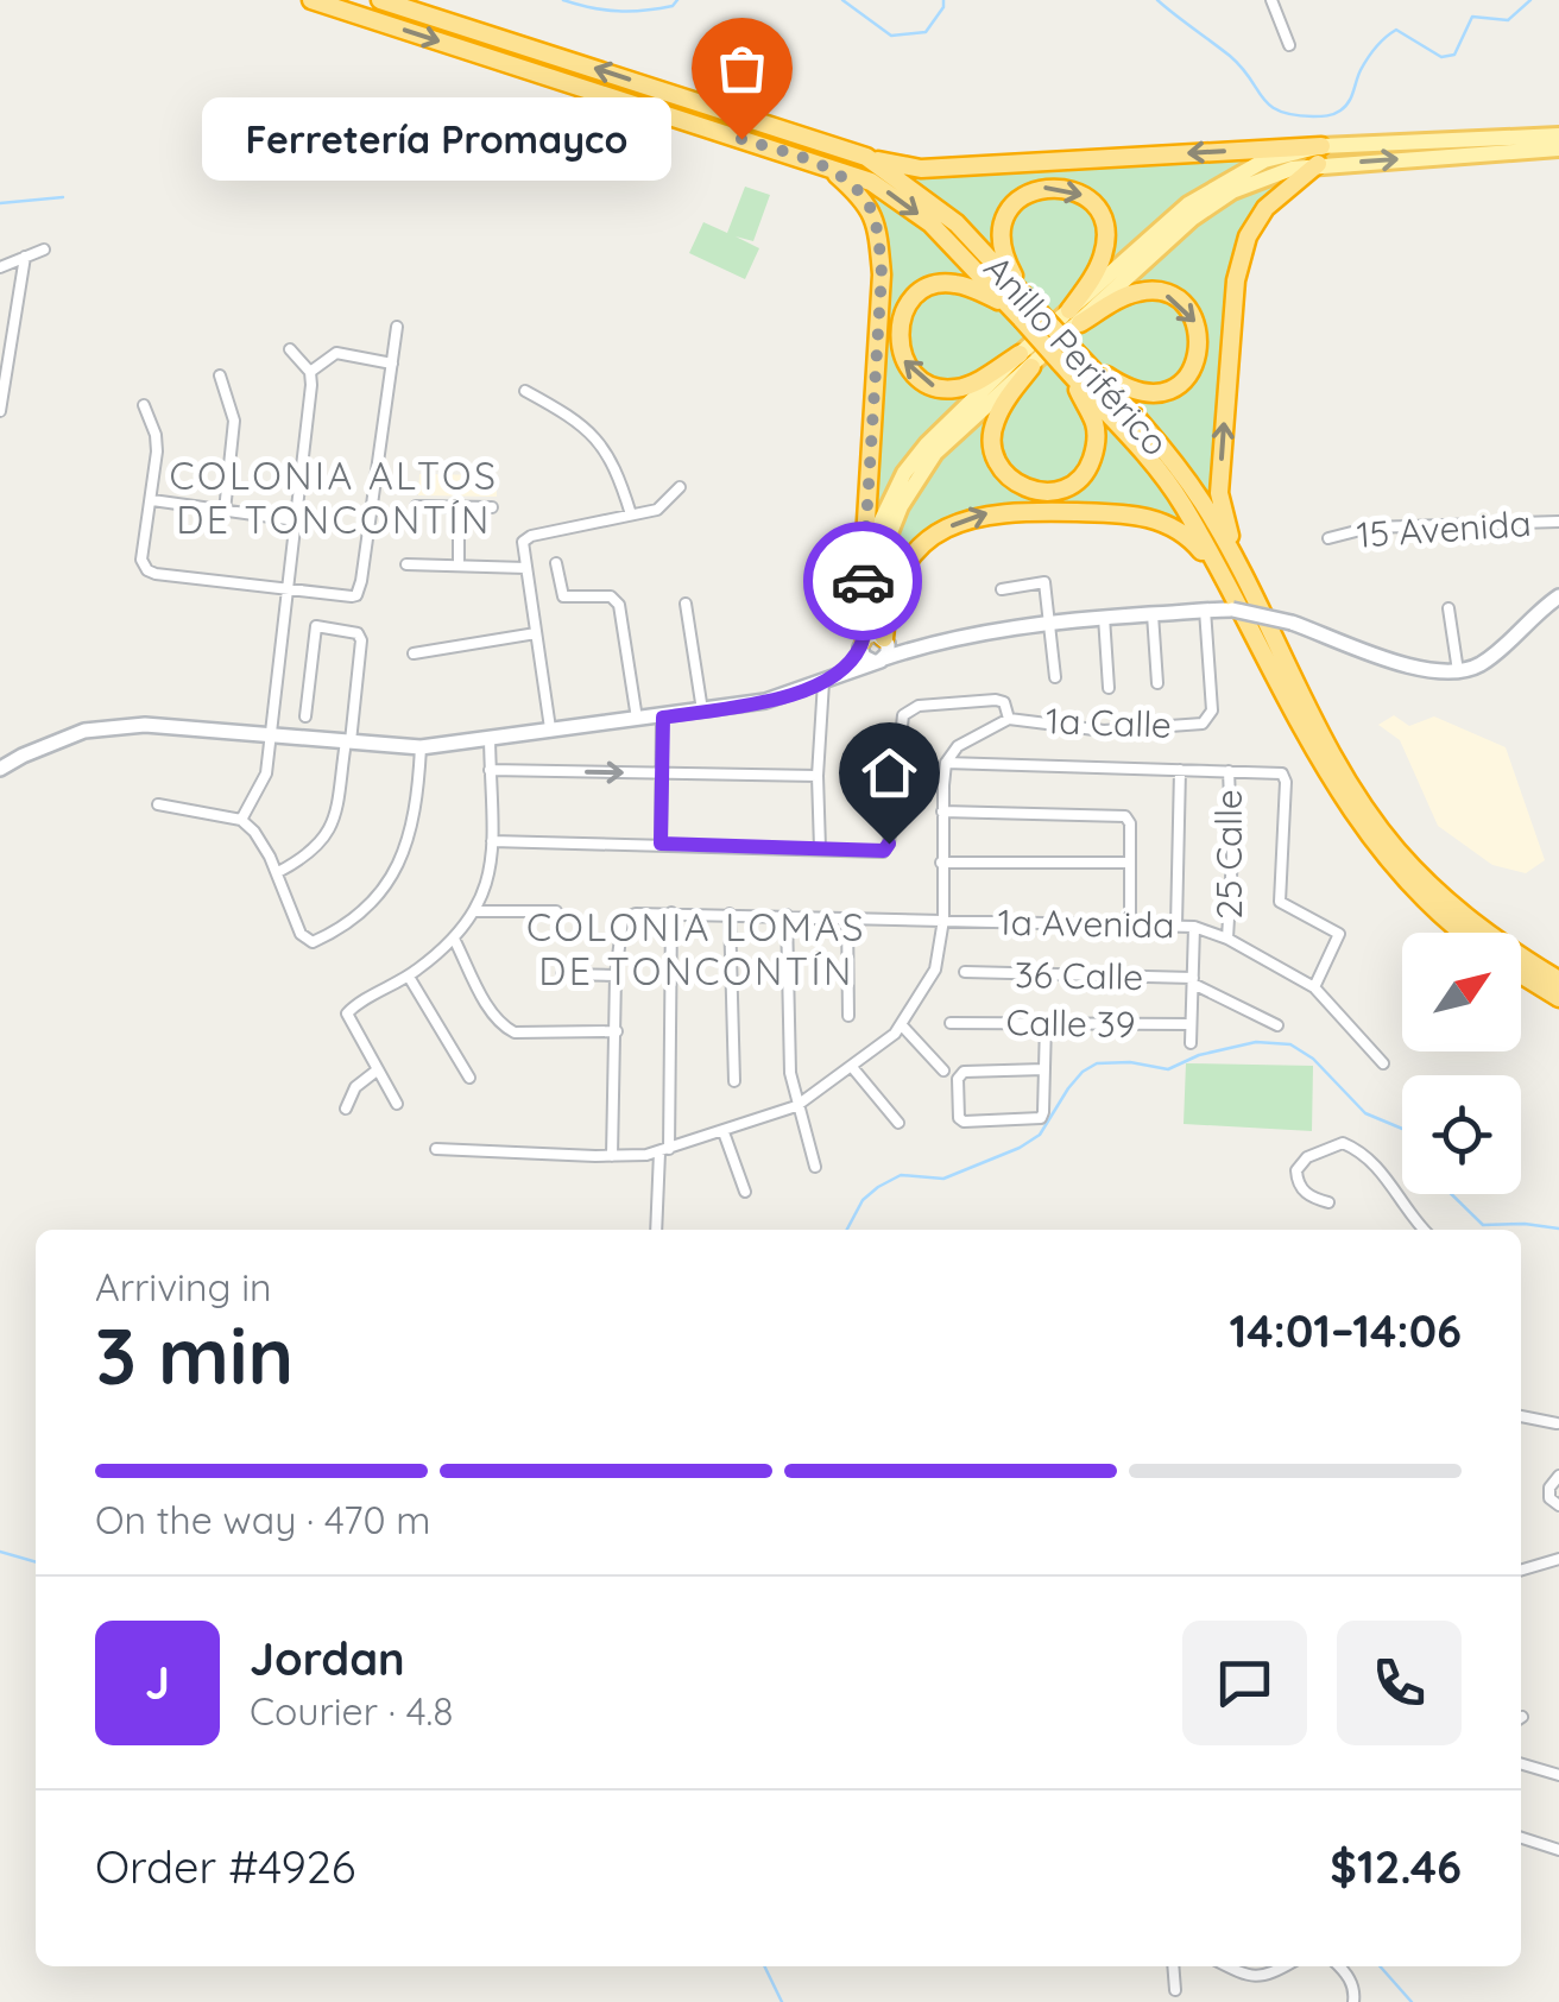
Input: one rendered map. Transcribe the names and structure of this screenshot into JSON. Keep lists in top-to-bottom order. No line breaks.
{"streets":{"highway":["Anillo Periférico"],"street":["15 Avenida","1a Calle","25 Calle","1a Avenida","36 Calle","Calle 39"]},"crossings":[["25 Calle","1a Avenida"]],"districts":["COLONIA ALTOS DE TONCONTÍN","COLONIA LOMAS DE TONCONTÍN"],"places":["Ferretería Promayco"],"north":"top right","page":{"bubble":"Ferretería Promayco","heading":["3 min","Arriving in","14:01–14:06"],"panel":["Jordan","Courier · 4.8","Order #4926","$12.46"],"bar":"On the way · 470 m","round":"J"}}
